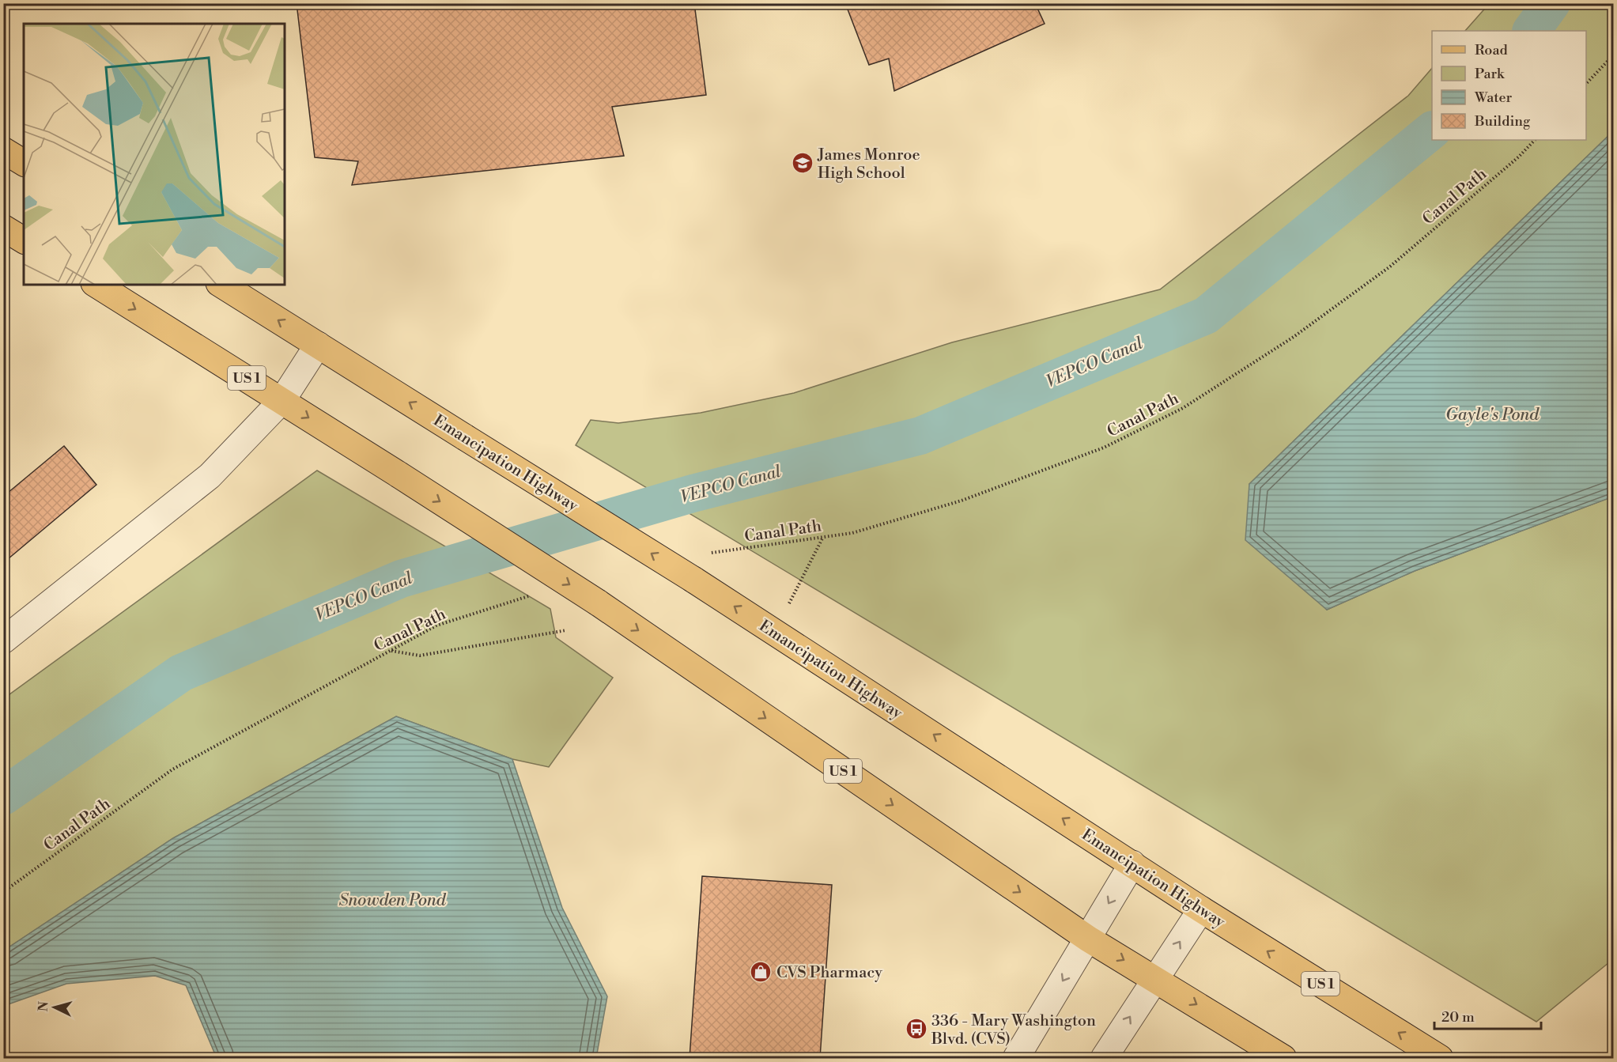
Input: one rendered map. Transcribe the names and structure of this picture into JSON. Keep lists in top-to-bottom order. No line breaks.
{"streets":{"main road":["US 1","Emancipation Highway"],"path":["Canal Path"]},"water":["VEPCO Canal","Gayle's Pond","Snowden Pond"],"places":{"school or university":["James Monroe High School"],"shop":["CVS Pharmacy"],"bus stop":["336 - Mary Washington Blvd. (CVS)"]},"legend":["Road","Park","Water","Building"],"scale_bar":"20 m","north":"left"}
